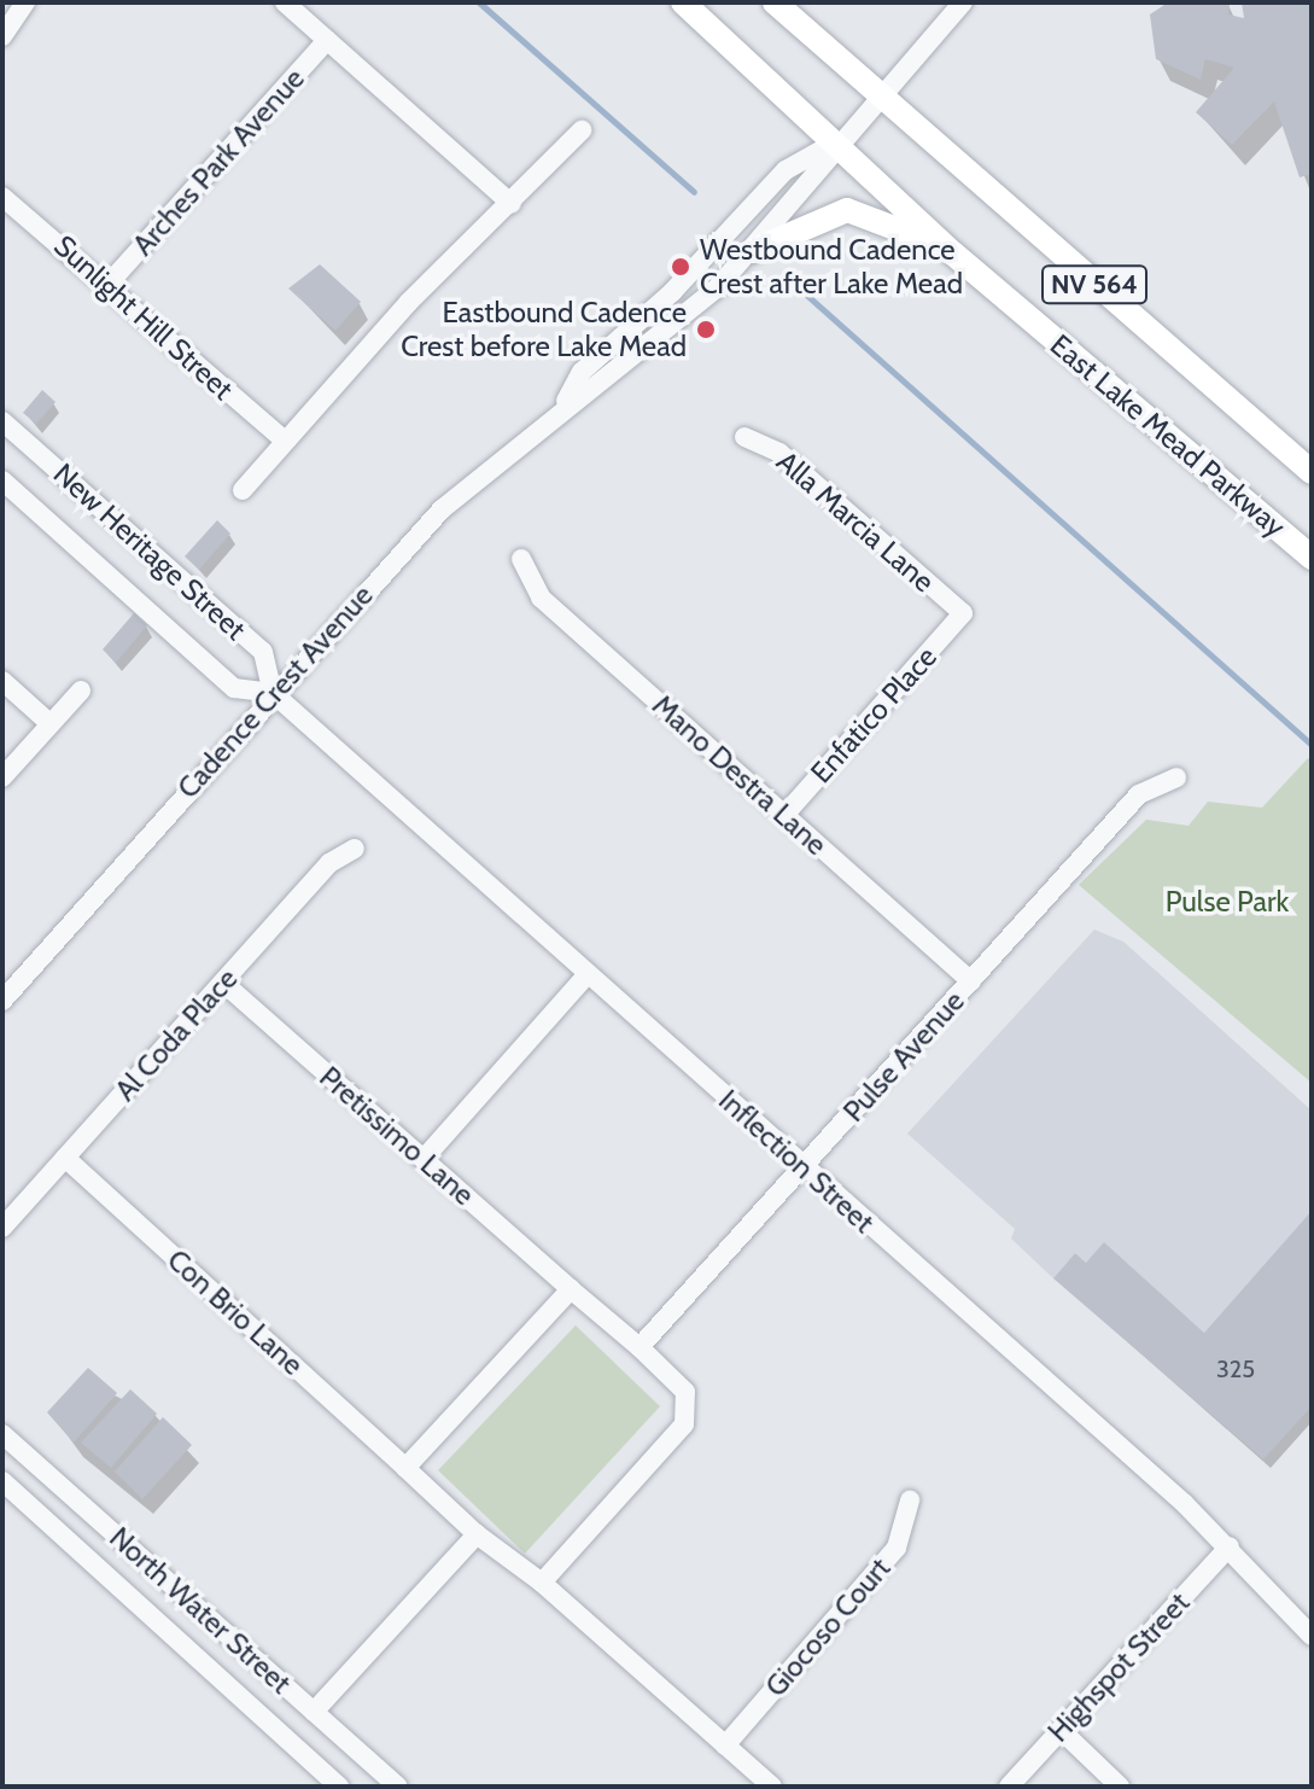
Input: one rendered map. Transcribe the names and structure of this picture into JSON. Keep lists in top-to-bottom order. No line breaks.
{"streets":{"main road":["NV 564","East Lake Mead Parkway"],"street":["Arches Park Avenue","Sunlight Hill Street","Alla Marcia Lane","New Heritage Street","Cadence Crest Avenue","Enfatico Place","Mano Destra Lane","Al Coda Place","Pulse Avenue","Pretissimo Lane","Inflection Street","Con Brio Lane","North Water Street","Giocoso Court","Highspot Street"]},"crossings":[["Arches Park Avenue","Sunlight Hill Street"],["East Lake Mead Parkway","Cadence Crest Avenue"],["Alla Marcia Lane","Enfatico Place"],["New Heritage Street","Cadence Crest Avenue"],["New Heritage Street","Inflection Street"],["Cadence Crest Avenue","Inflection Street"],["Enfatico Place","Mano Destra Lane"],["Mano Destra Lane","Pulse Avenue"],["Al Coda Place","Pretissimo Lane"],["Al Coda Place","Con Brio Lane"],["Pulse Avenue","Inflection Street"],["Inflection Street","Highspot Street"]],"parks":["Pulse Park"],"places":["Westbound Cadence Crest after Lake Mead","Eastbound Cadence Crest before Lake Mead"],"house_numbers":["325"]}
